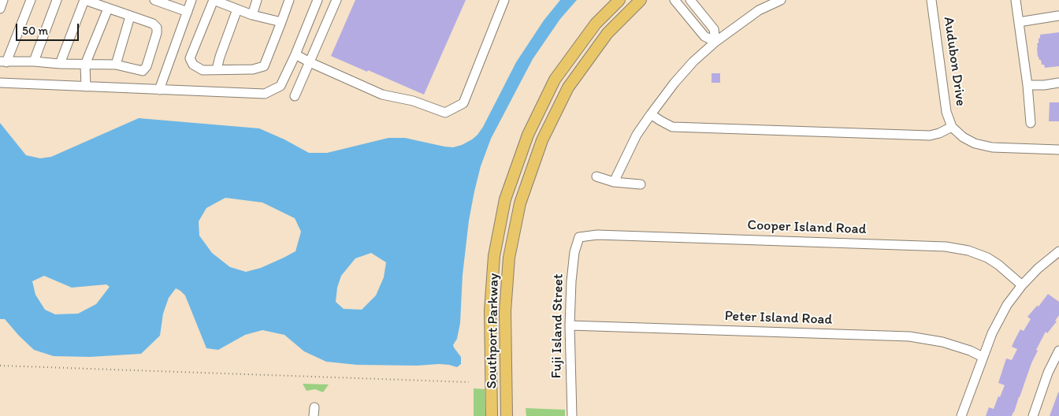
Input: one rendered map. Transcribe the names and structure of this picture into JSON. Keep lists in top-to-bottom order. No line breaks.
{"streets":{"main road":["Southport Parkway"],"street":["Audubon Drive","Cooper Island Road","Peter Island Road","Fuji Island Street"]},"crossings":[["Cooper Island Road","Fuji Island Street"],["Peter Island Road","Fuji Island Street"]],"scale_bar":"50 m"}
